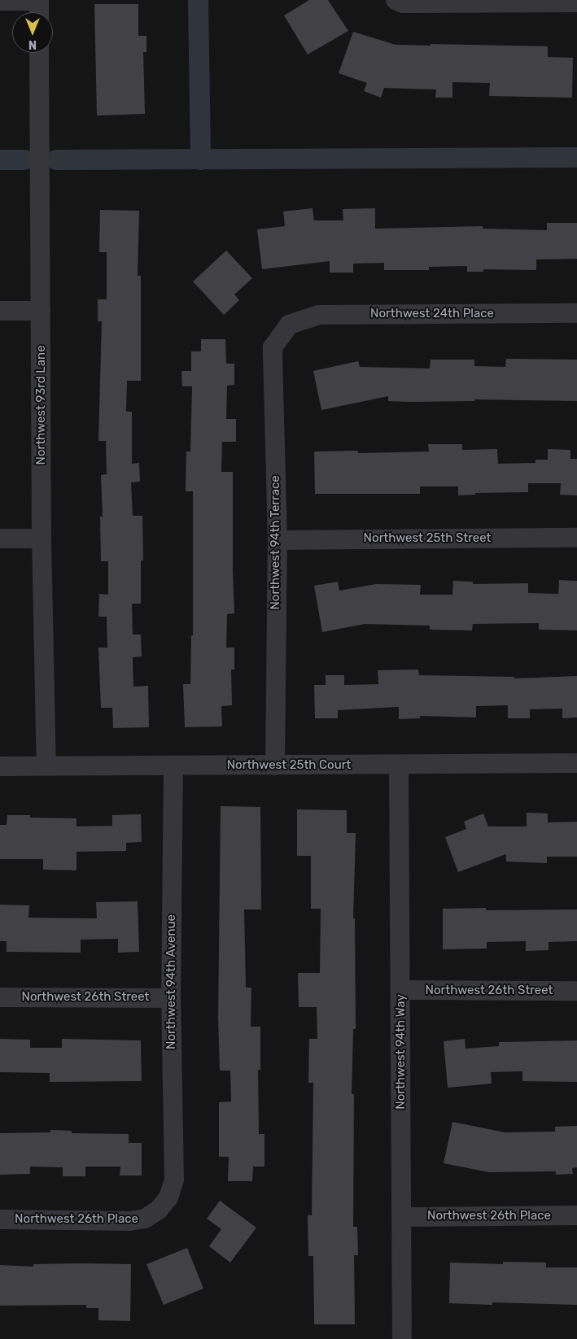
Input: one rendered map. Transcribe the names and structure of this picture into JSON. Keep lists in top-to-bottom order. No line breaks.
{"streets":{"street":["Northwest 24th Place","Northwest 93rd Lane","Northwest 25th Street","Northwest 94th Terrace","Northwest 25th Court","Northwest 94th Avenue","Northwest 26th Street","Northwest 94th Way","Northwest 26th Place"]},"crossings":[["Northwest 24th Place","Northwest 94th Terrace"],["Northwest 93rd Lane","Northwest 25th Court"],["Northwest 25th Street","Northwest 94th Terrace"],["Northwest 94th Terrace","Northwest 25th Court"],["Northwest 25th Court","Northwest 94th Avenue"],["Northwest 25th Court","Northwest 94th Way"],["Northwest 94th Avenue","Northwest 26th Street"],["Northwest 94th Avenue","Northwest 26th Place"],["Northwest 26th Street","Northwest 94th Way"],["Northwest 94th Way","Northwest 26th Place"]],"north":"bottom"}
